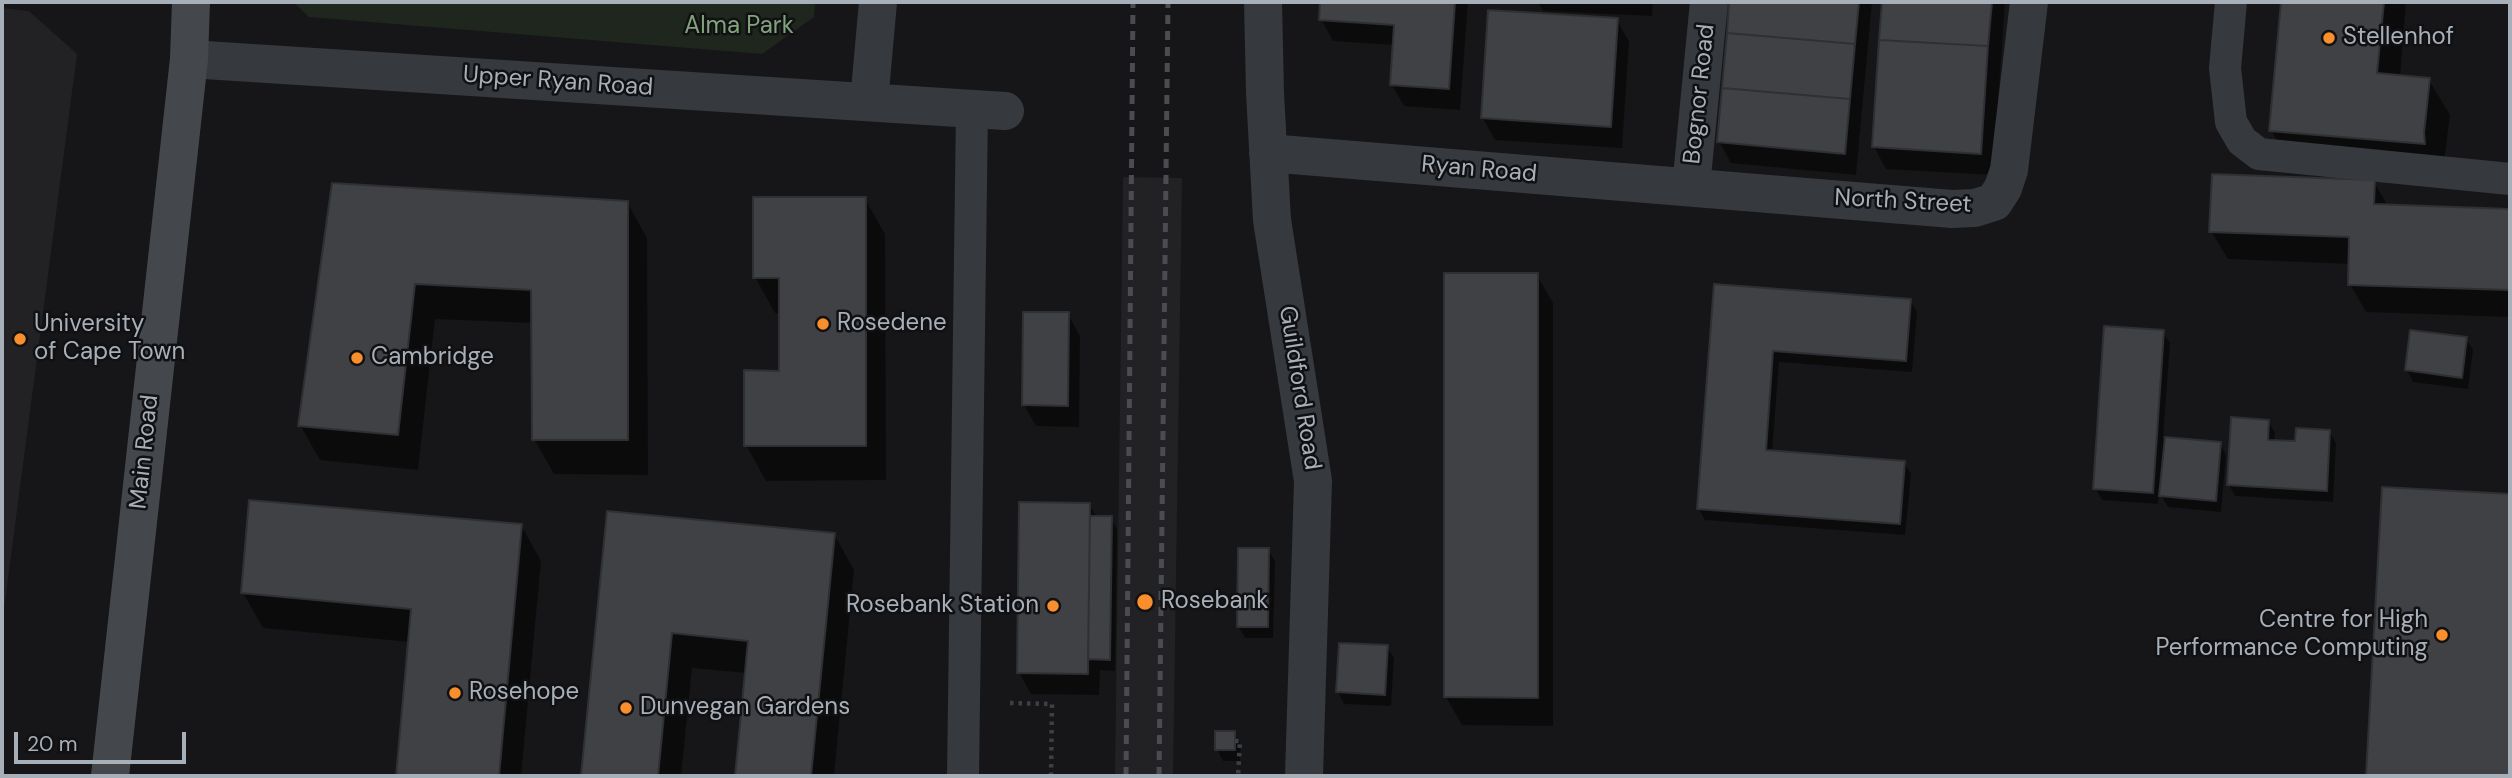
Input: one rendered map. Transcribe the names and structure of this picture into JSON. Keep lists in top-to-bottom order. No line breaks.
{"streets":{"main road":["Main Road"],"street":["Upper Ryan Road","Bognor Road","Ryan Road","North Street","Guildford Road"]},"crossings":[["Upper Ryan Road","Main Road"],["Bognor Road","Ryan Road"],["Bognor Road","North Street"],["Ryan Road","North Street"],["Ryan Road","Guildford Road"]],"parks":["Alma Park"],"places":["Stellenhof","Rosedene","University of Cape Town","Cambridge","Rosebank","Rosebank Station","Centre for High Performance Computing","Rosehope","Dunvegan Gardens"],"scale_bar":"20 m"}
